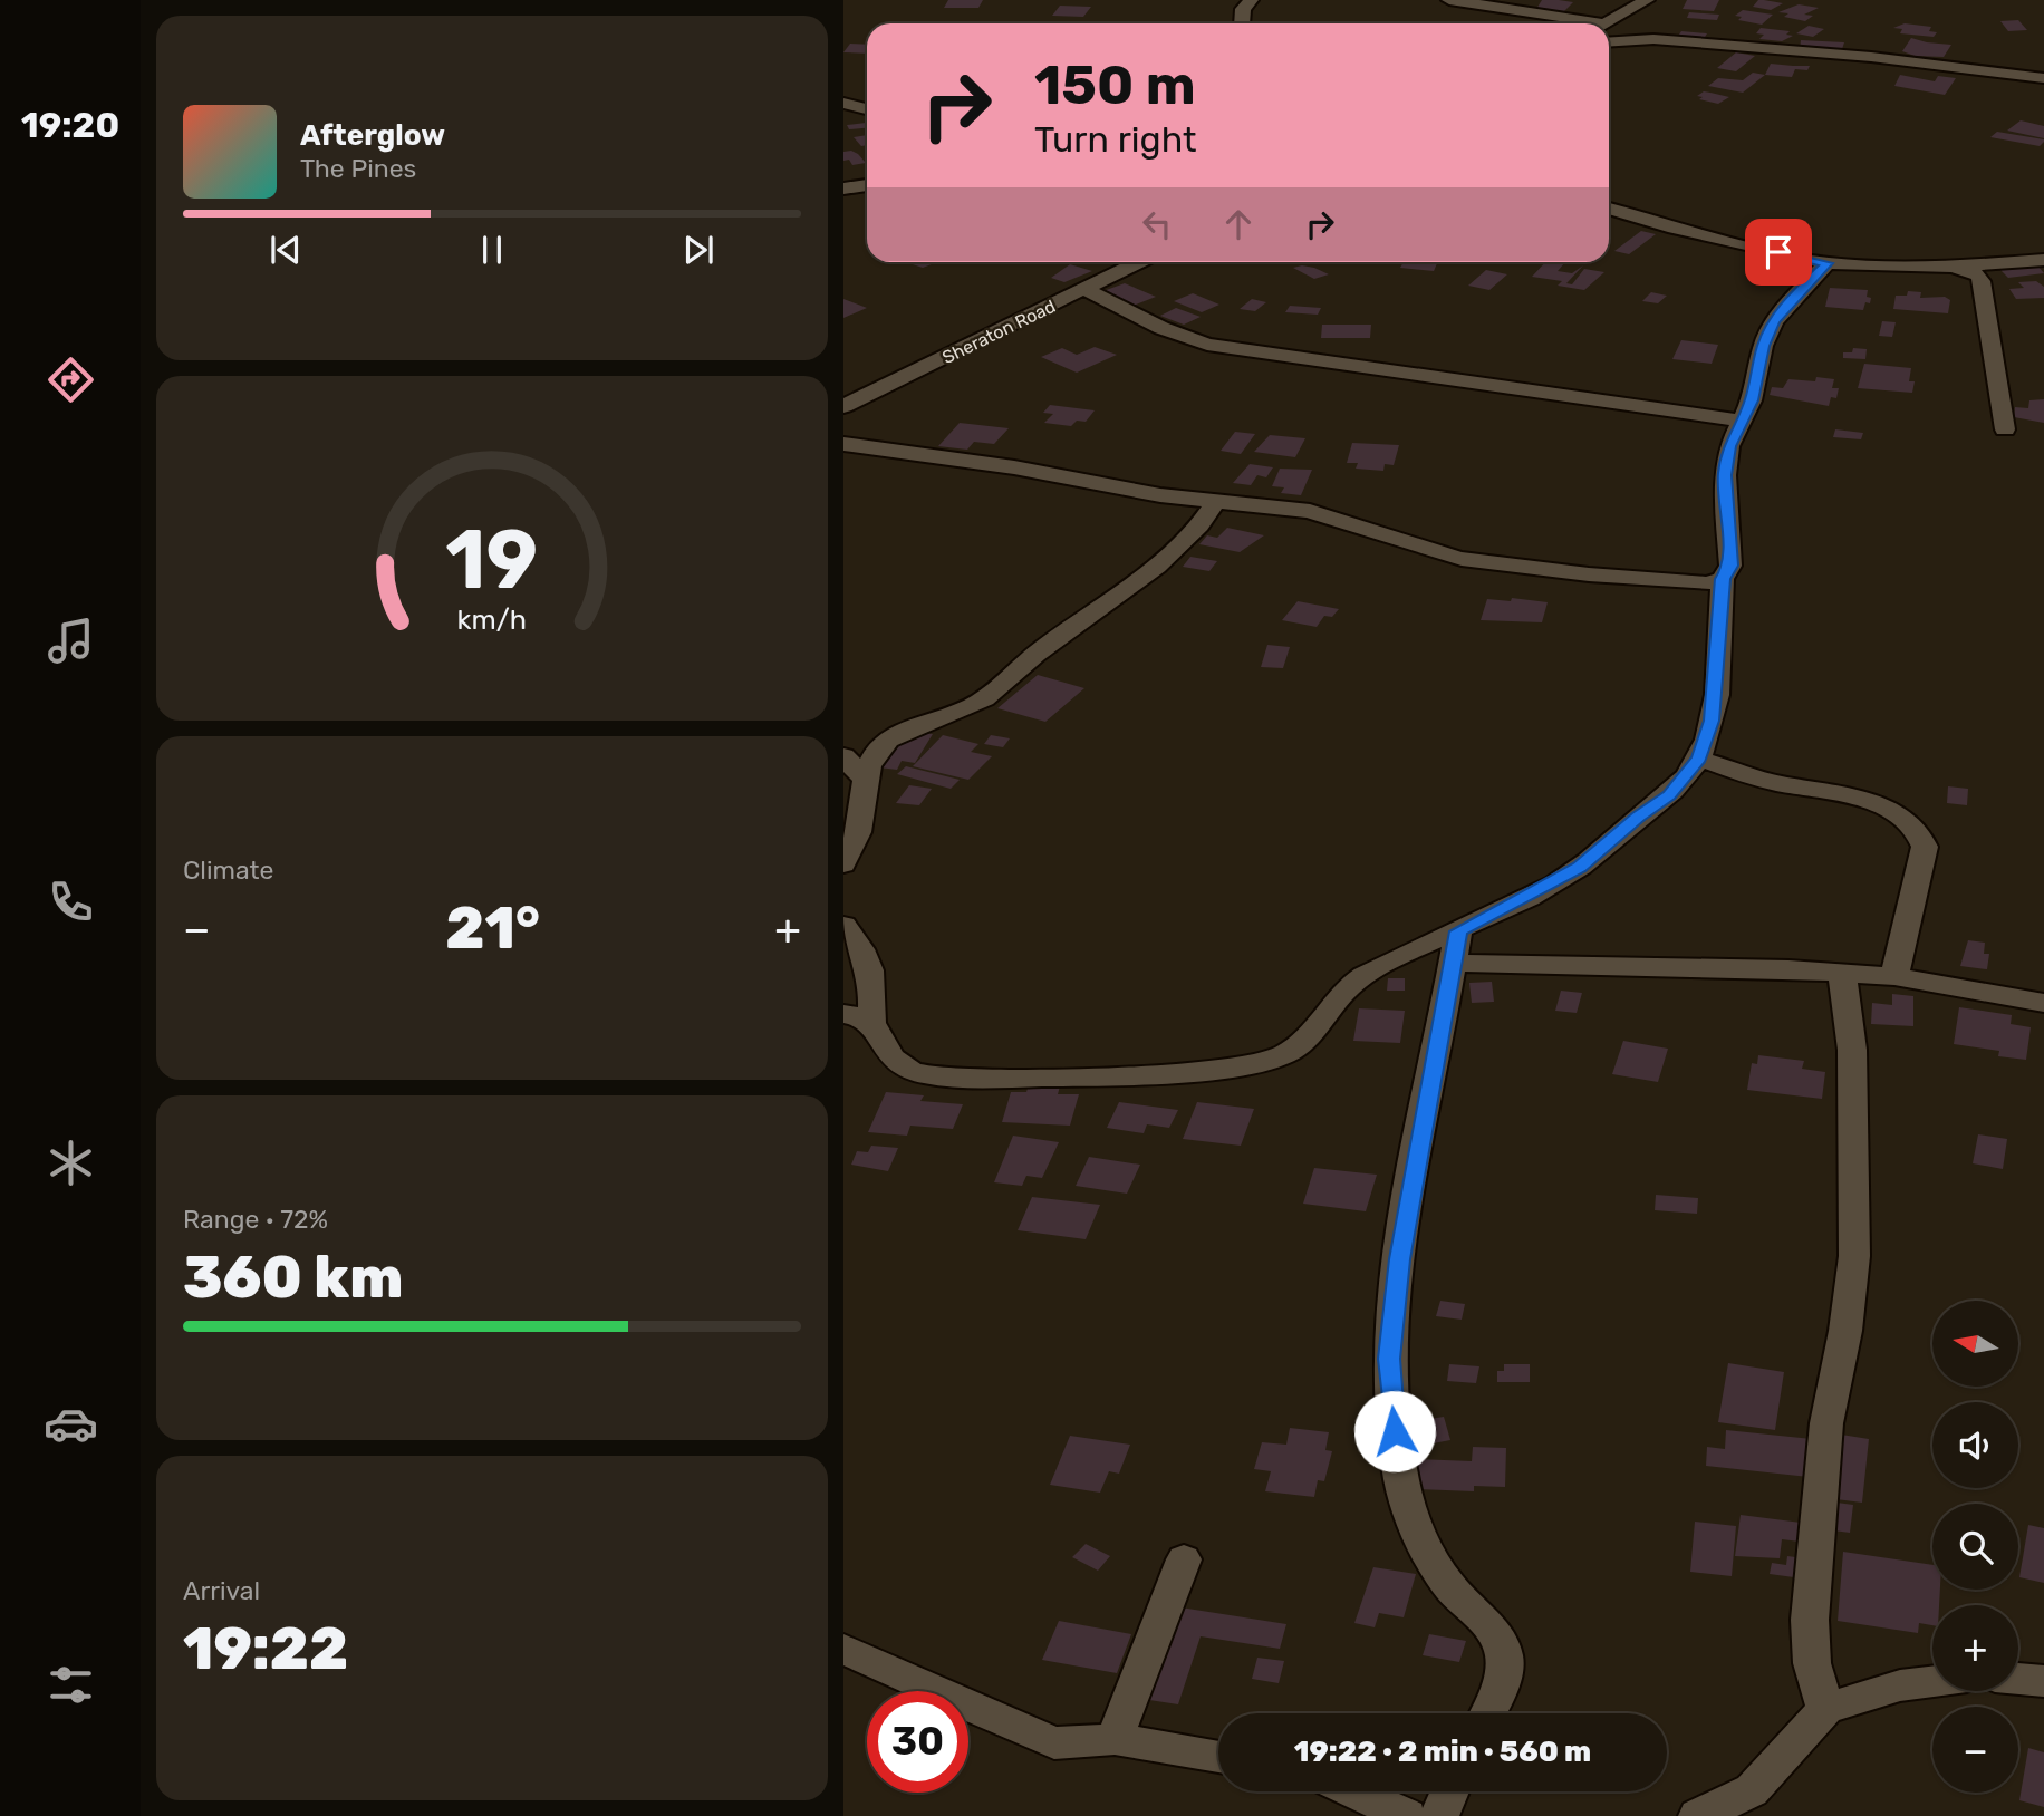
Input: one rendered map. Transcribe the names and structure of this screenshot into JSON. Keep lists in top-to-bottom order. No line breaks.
{"streets":{"street":["Sheraton Road"]},"north":"left","page":{"tabs":"19:20","turn":["150 m","Turn right"],"song":["Afterglow","The Pines"],"tile":["Climate",["Range · 72%","360 km"],["Arrival","19:22"]],"heat":["−","21°","+"],"map_buttons":["+","−"],"limit":"30","trip":"19:22 · 2 min · 560 m","gauge":["19","km/h"]}}
